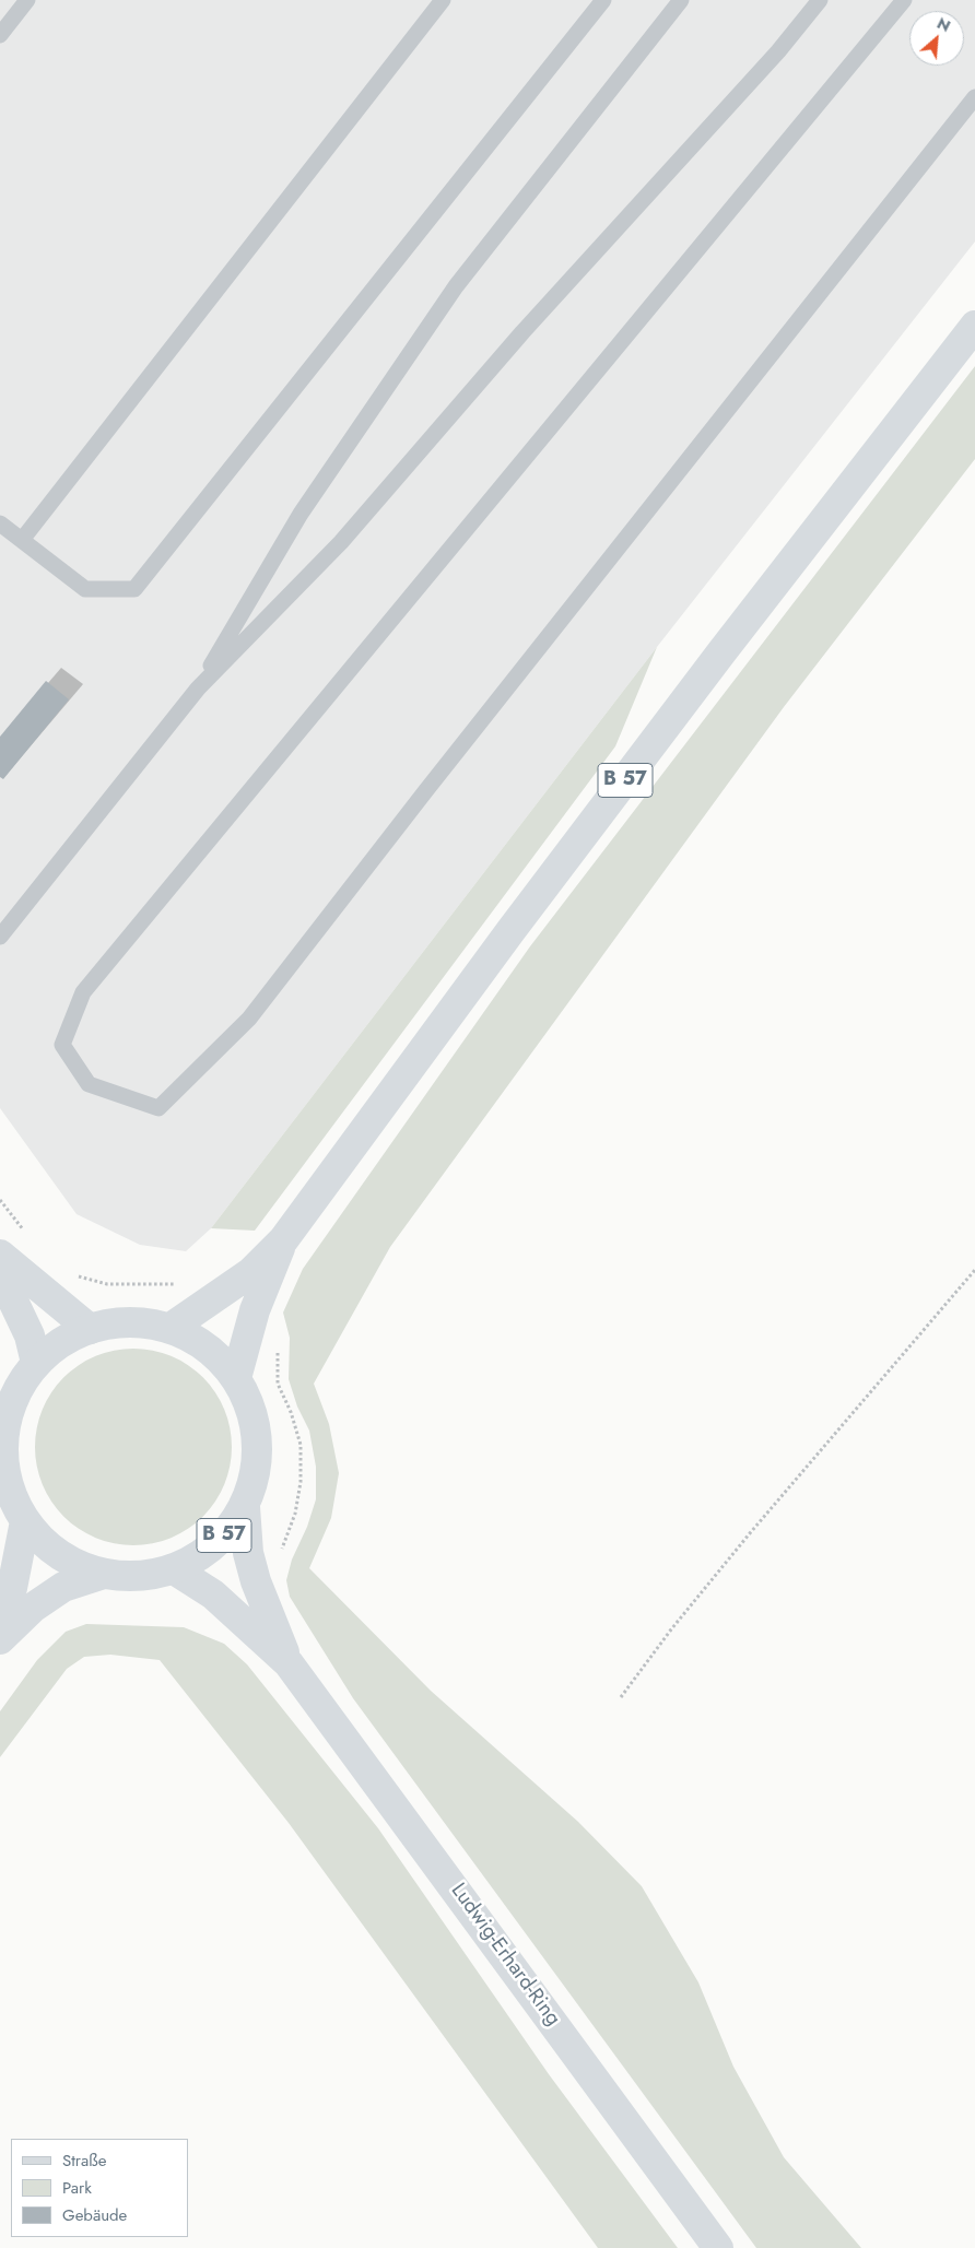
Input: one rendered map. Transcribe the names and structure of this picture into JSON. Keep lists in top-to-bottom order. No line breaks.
{"streets":{"main road":["B 57","Ludwig-Erhard-Ring"]},"crossings":[["B 57","Ludwig-Erhard-Ring"]],"legend":["Straße","Park","Gebäude"],"north":"top right"}
